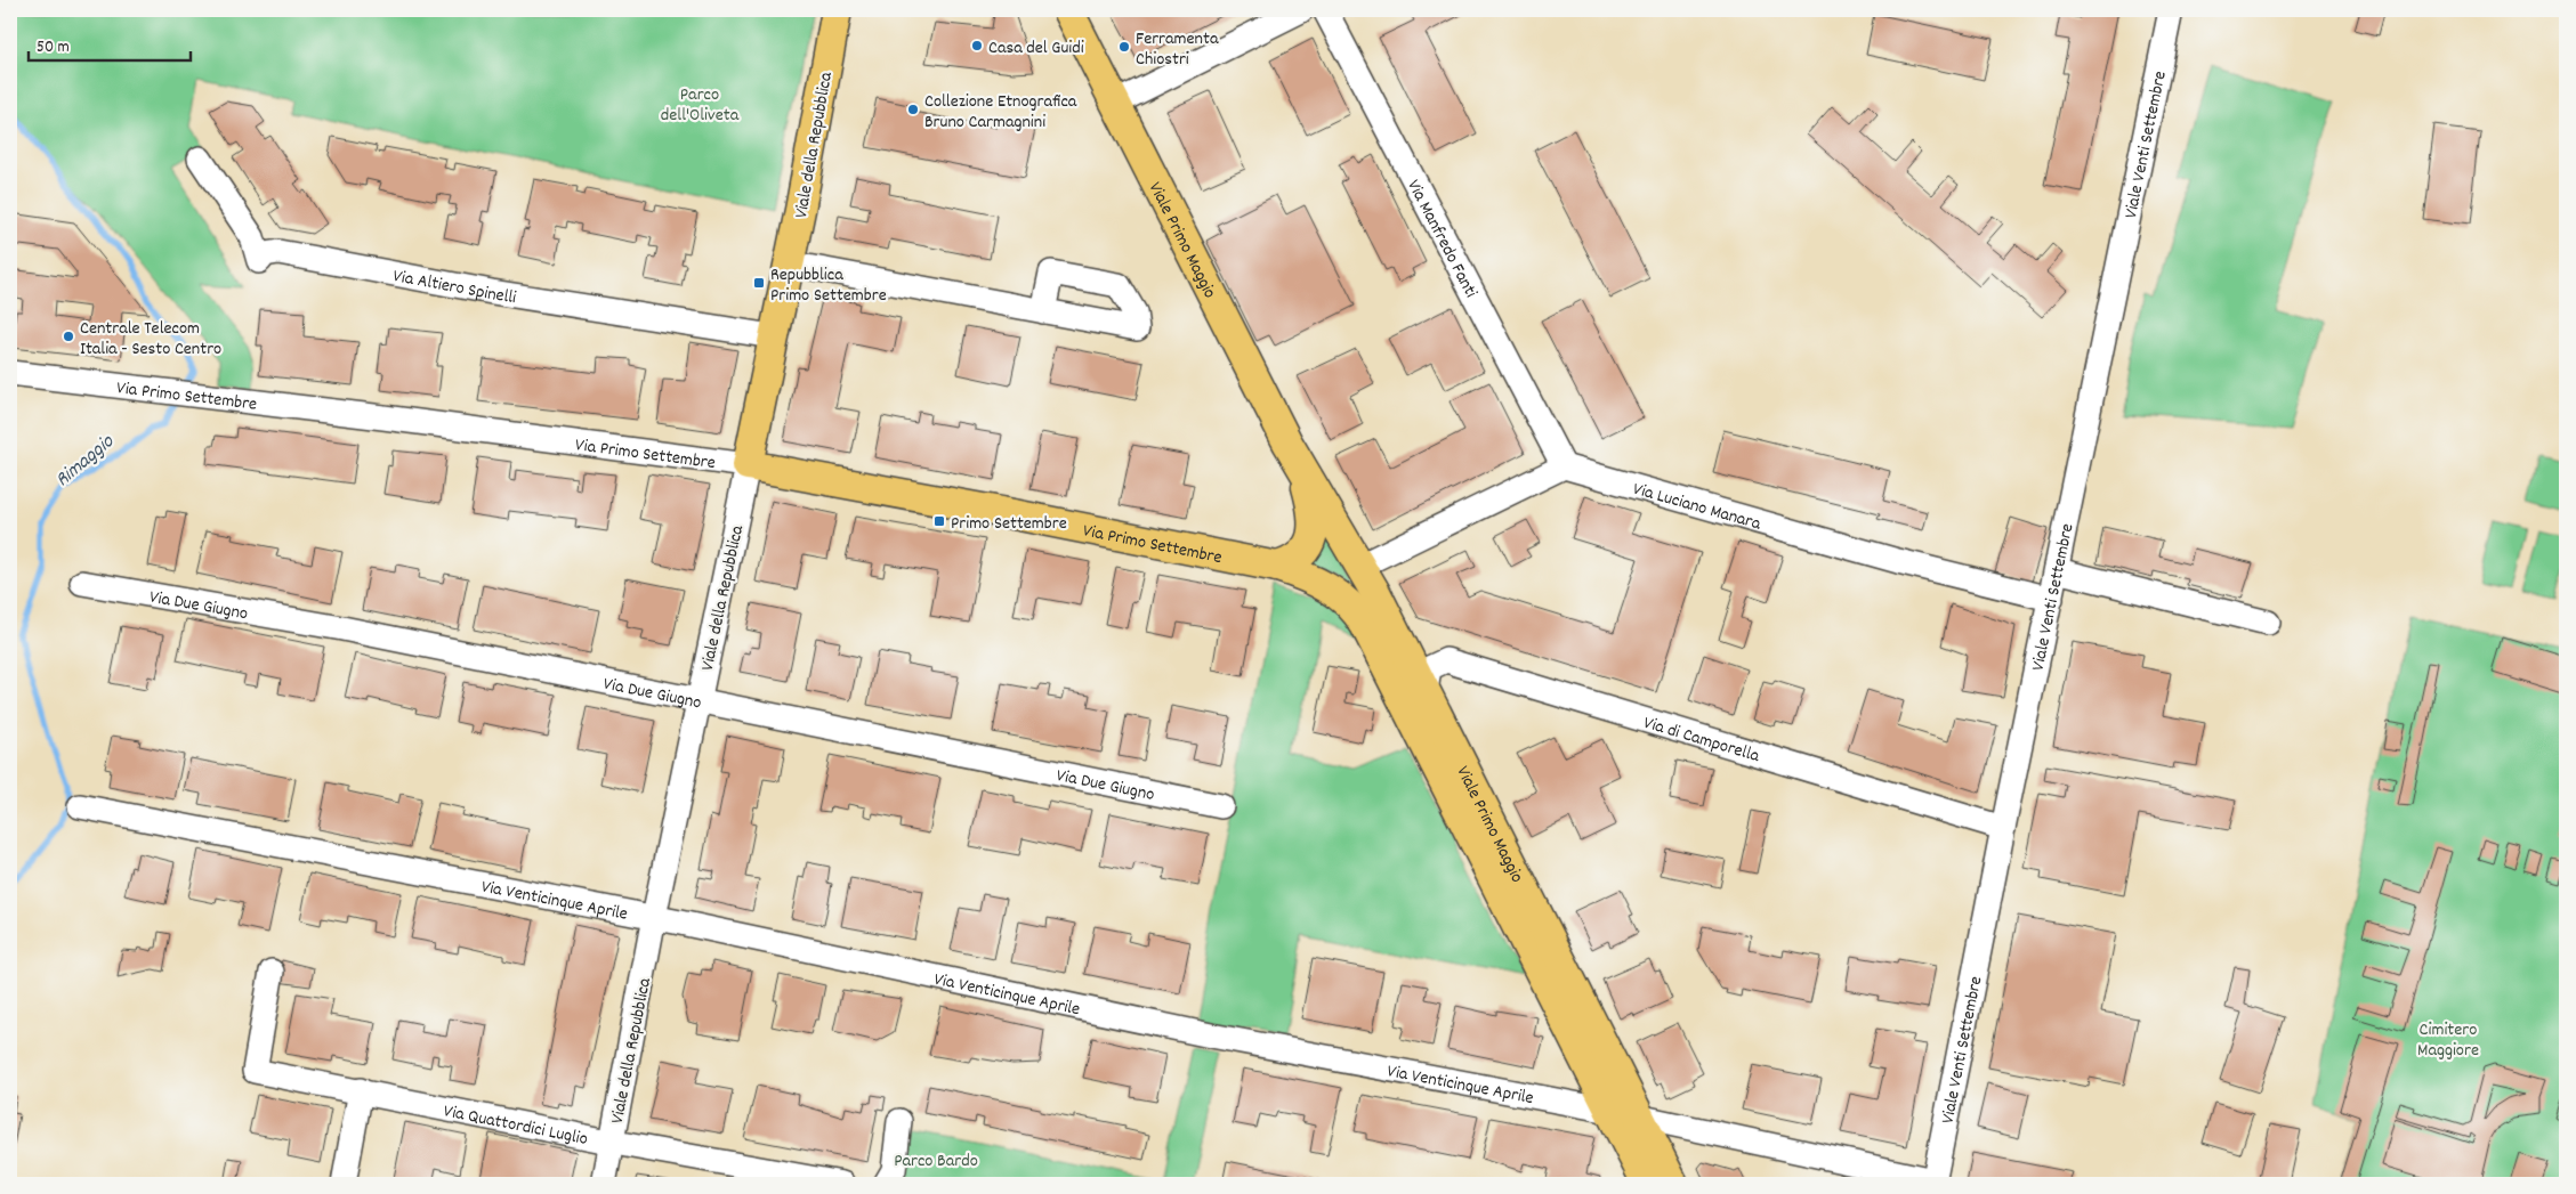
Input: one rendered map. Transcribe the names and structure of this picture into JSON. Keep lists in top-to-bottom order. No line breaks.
{"streets":{"main road":["Viale della Repubblica","Viale Primo Maggio","Via Primo Settembre"],"street":["Viale Venti Settembre","Via Manfredo Fanti","Via Altiero Spinelli","Via Luciano Manara","Via Due Giugno","Via di Camporella","Via Venticinque Aprile","Via Quattordici Luglio"]},"crossings":[["Viale della Repubblica","Via Altiero Spinelli"],["Viale della Repubblica","Via Primo Settembre"],["Viale della Repubblica","Via Due Giugno"],["Viale della Repubblica","Via Venticinque Aprile"],["Viale della Repubblica","Via Quattordici Luglio"],["Viale Venti Settembre","Via Luciano Manara"],["Viale Venti Settembre","Via di Camporella"],["Viale Venti Settembre","Via Venticinque Aprile"],["Via Manfredo Fanti","Via Luciano Manara"],["Viale Primo Maggio","Via Primo Settembre"],["Viale Primo Maggio","Via di Camporella"],["Viale Primo Maggio","Via Venticinque Aprile"]],"water":["Rimaggio"],"parks":["Parco dell'Oliveta","Cimitero Maggiore","Parco Bardo"],"places":{"other":["Casa del Guidi","Ferramenta Chiostri","Collezione Etnografica Bruno Carmagnini","Centrale Telecom Italia - Sesto Centro"],"transit":["Repubblica Primo Settembre","Primo Settembre"]},"scale_bar":"50 m"}
